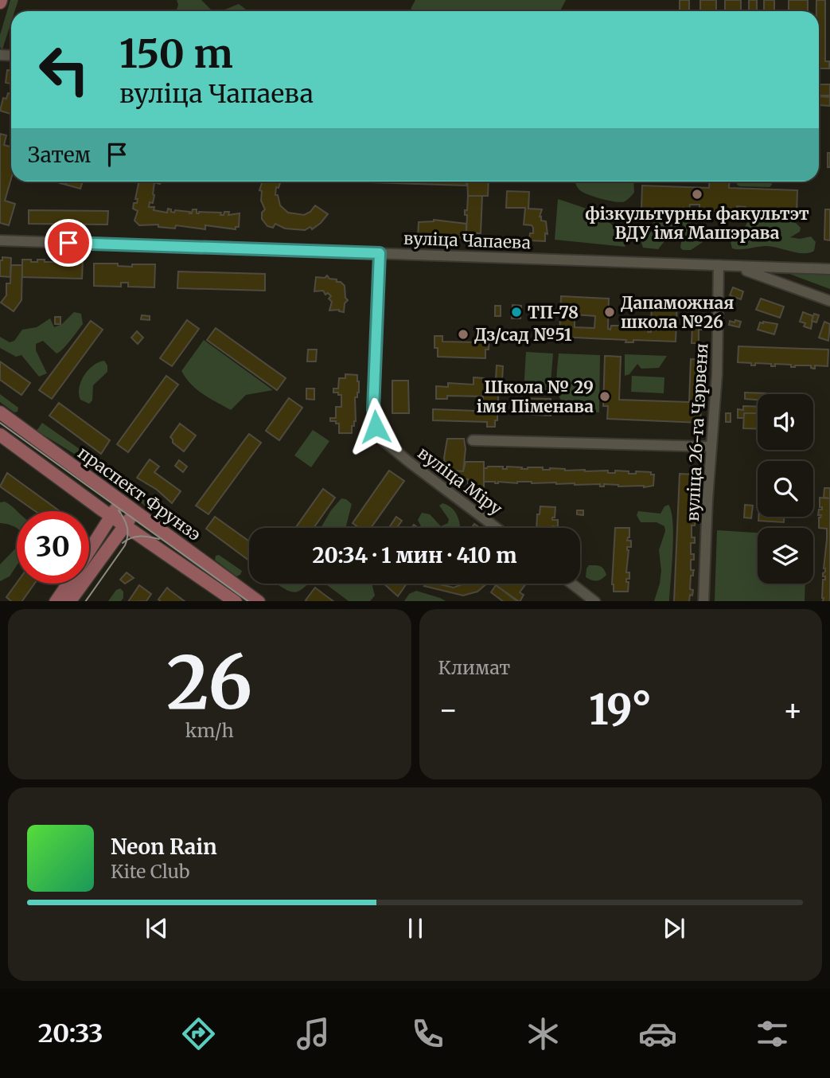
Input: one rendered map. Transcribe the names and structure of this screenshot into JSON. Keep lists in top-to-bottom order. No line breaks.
{"streets":{"main road":["праспект Фрунзэ"],"street":["вуліца Чапаева","вуліца 26-га Чэрвеня","вуліца Міру"]},"crossings":[["вуліца Чапаева","вуліца 26-га Чэрвеня"],["вуліца Чапаева","вуліца Міру"]],"places":["фізкультурны факультэт ВДУ імя Машэрава","ТП-78","Дапаможная школа №26","Дз/сад №51","Школа № 29 імя Піменава"],"page":{"turn":["150 m","вуліца Чапаева"],"then":"Затем","limit":"30","trip":"20:34 · 1 мин · 410 m","tile":[["26","km/h"],"Климат"],"heat":["−","19°","+"],"song":["Neon Rain","Kite Club"],"tabs":"20:33"}}
